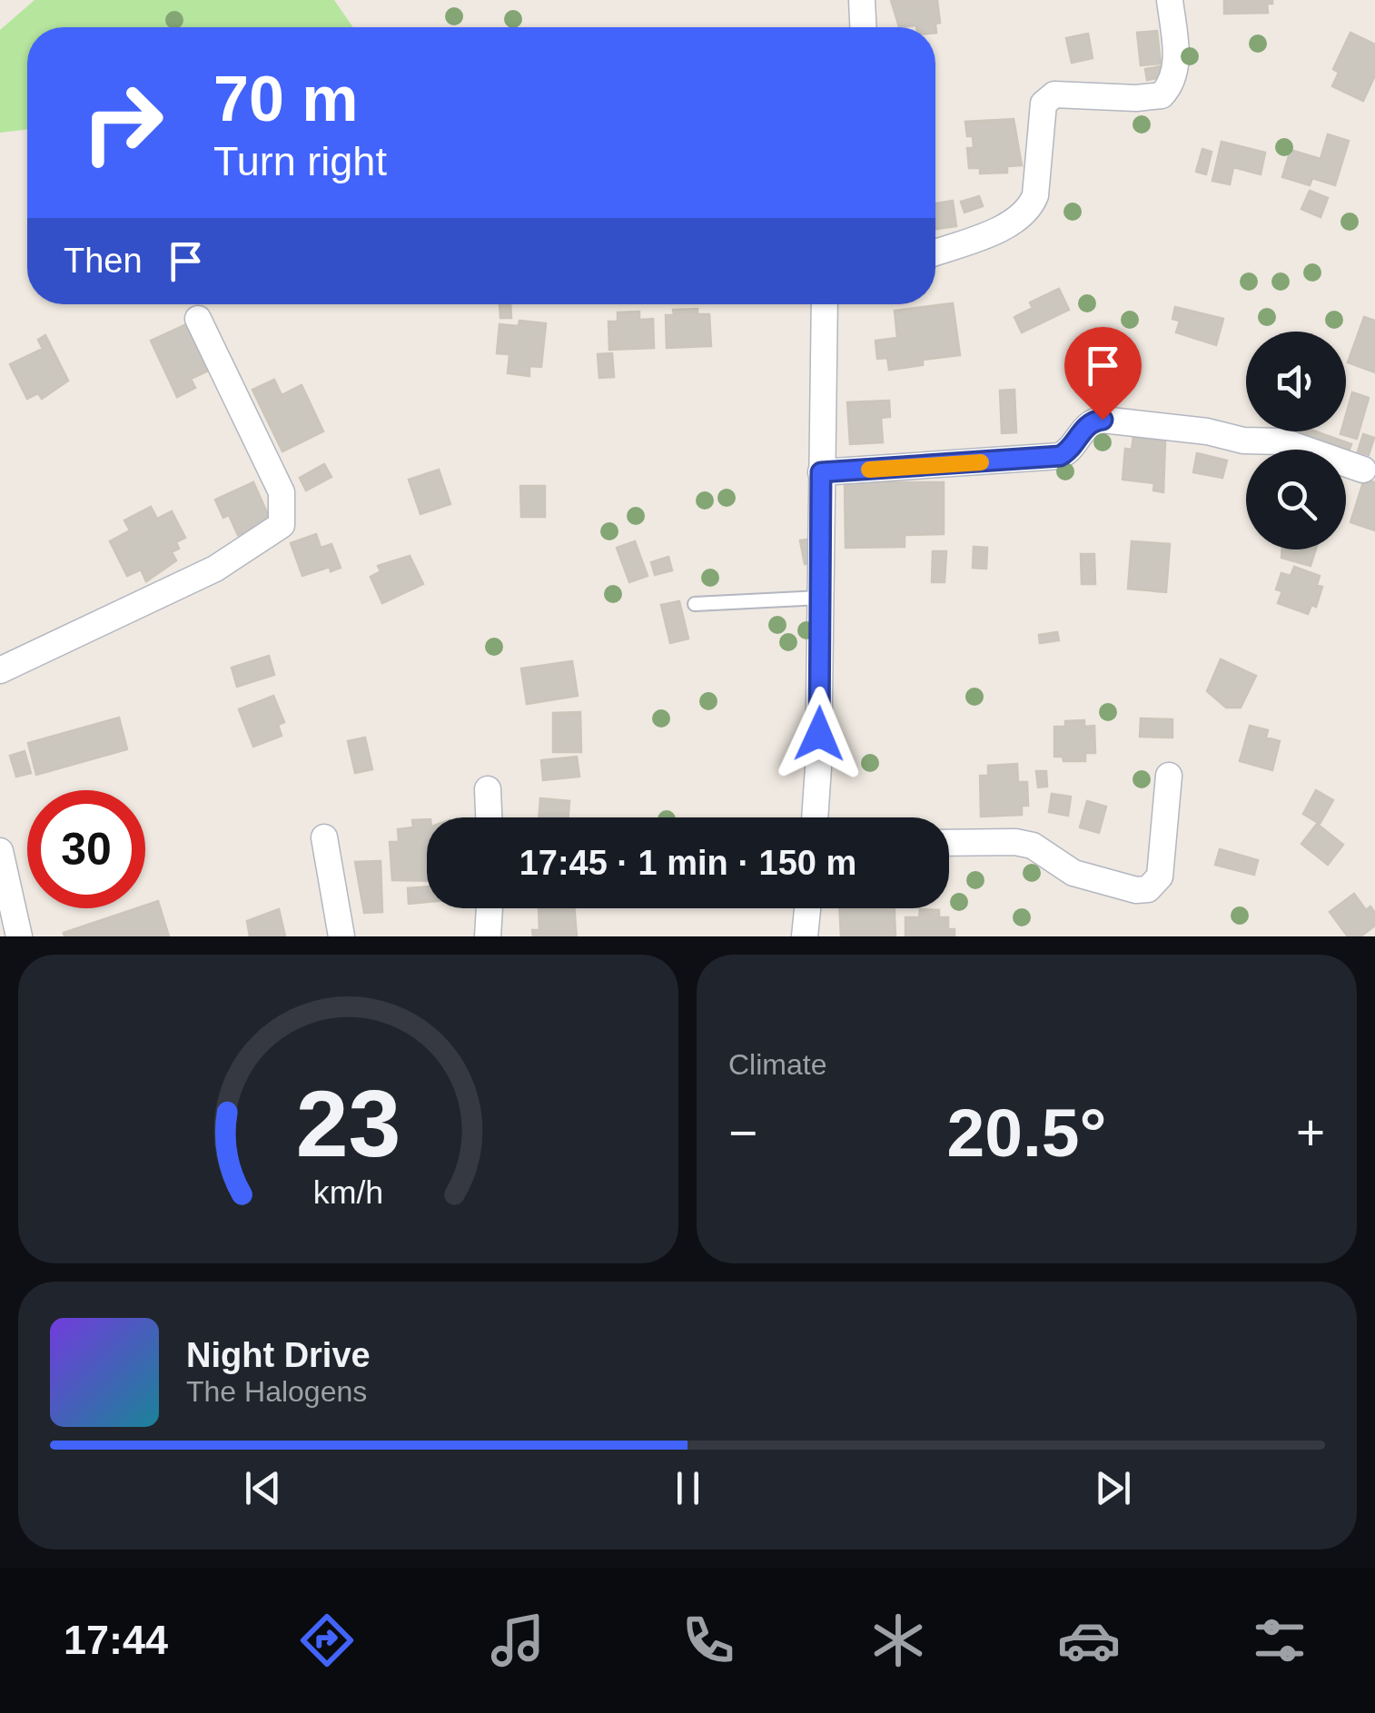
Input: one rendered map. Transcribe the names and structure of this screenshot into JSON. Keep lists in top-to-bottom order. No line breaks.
{"page":{"turn":["70 m","Turn right"],"then":"Then","limit":"30","trip":"17:45 · 1 min · 150 m","tile":"Climate","heat":["−","20.5°","+"],"song":["Night Drive","The Halogens"],"tabs":"17:44","gauge":["23","km/h"]}}
